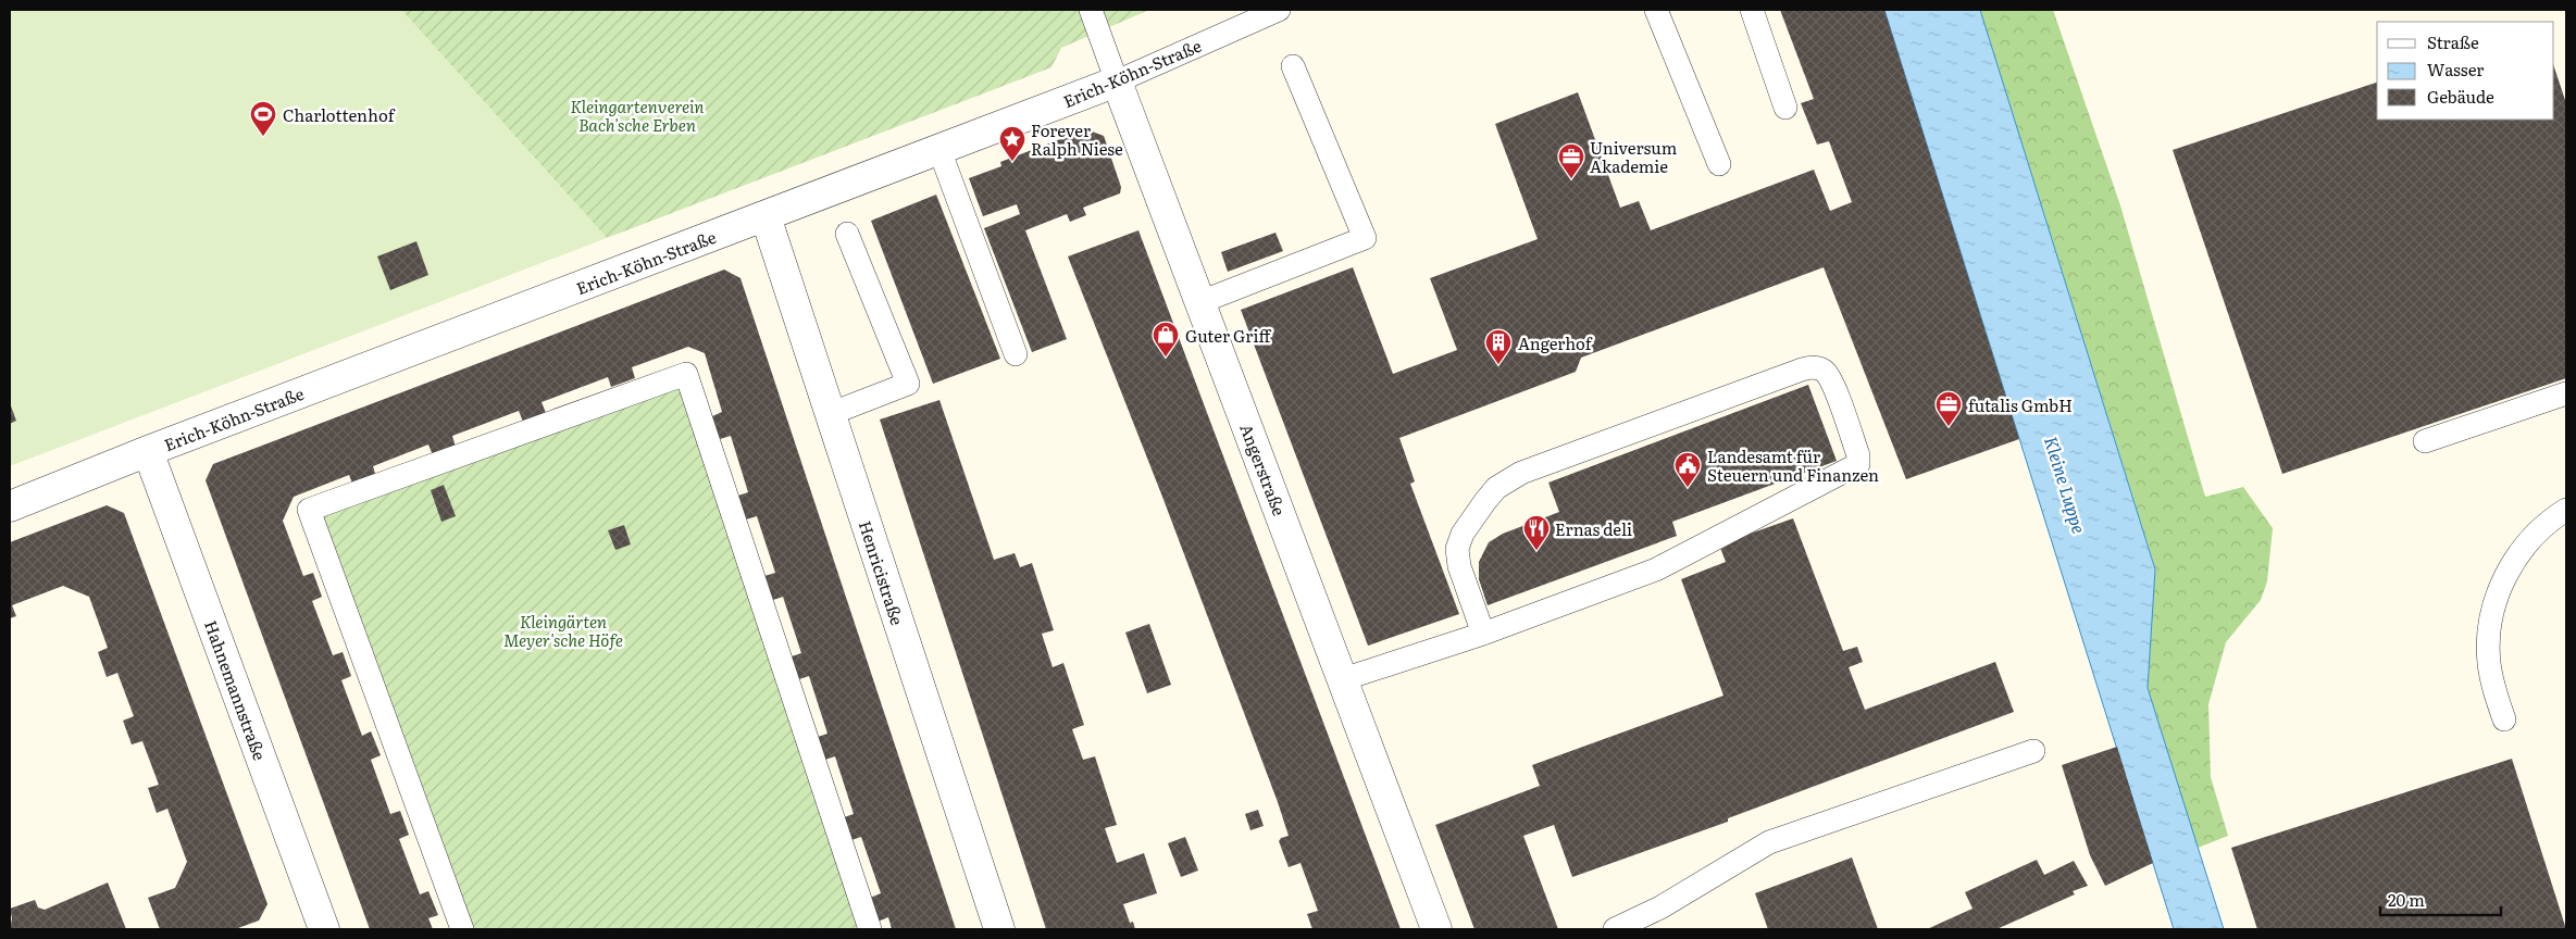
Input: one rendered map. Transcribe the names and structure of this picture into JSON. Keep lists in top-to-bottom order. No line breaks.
{"streets":{"street":["Erich-Köhn-Straße","Angerstraße","Henricistraße","Hahnemannstraße"]},"crossings":[["Erich-Köhn-Straße","Angerstraße"],["Erich-Köhn-Straße","Henricistraße"],["Erich-Köhn-Straße","Hahnemannstraße"]],"water":["Kleine Luppe"],"parks":["Kleingartenverein Bach'sche Erben","Kleingärten Meyer'sche Höfe"],"places":{"sports":["Charlottenhof"],"place":["Forever Ralph Niese"],"office":["Universum Akademie","futalis GmbH"],"shop":["Guter Griff"],"building":["Angerhof"],"public building":["Landesamt für Steuern und Finanzen"],"restaurant":["Ernas deli"]},"legend":["Straße","Wasser","Gebäude"],"scale_bar":"20 m"}
